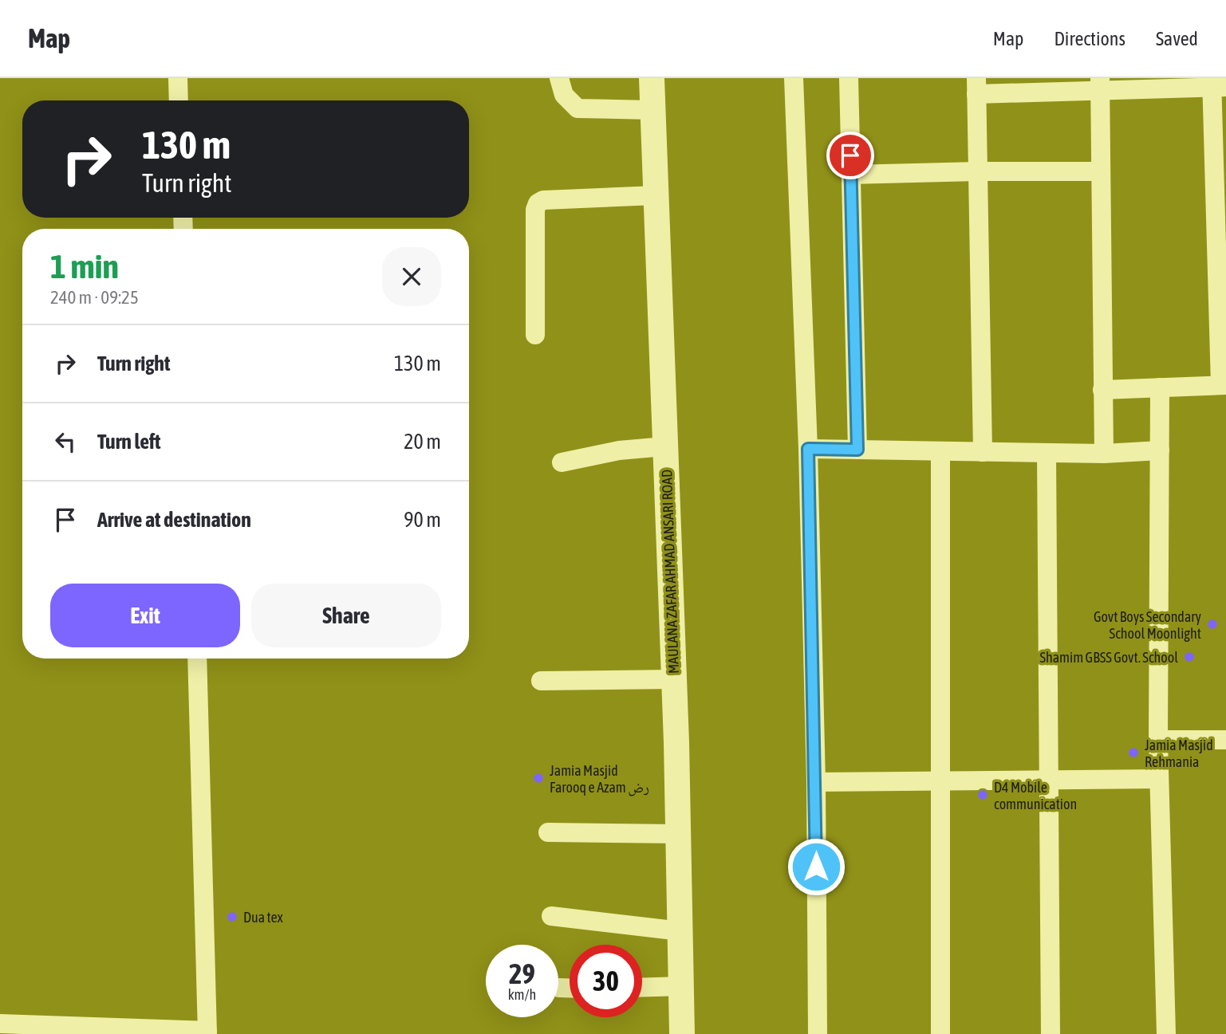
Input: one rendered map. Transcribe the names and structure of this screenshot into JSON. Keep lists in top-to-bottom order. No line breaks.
{"streets":{"street":["MAULANA ZAFAR AHMAD ANSARI ROAD"]},"places":["Govt Boys Secondary School Moonlight","Shamim GBSS Govt. School","Jamia Masjid Rehmania","Jamia Masjid Farooq e Azam رض","D4 Mobile communication","Dua tex"],"page":{"header":"Map","nav":["Map","Directions","Saved"],"turn":["130 m","Turn right"],"heading":["1 min","240 m · 09:25"],"list":[{"name":"Turn right","value":"130 m"},{"name":"Turn left","value":"20 m"},{"name":"Arrive at destination","value":"90 m"}],"buttons":["Exit","Share"],"speed":"29 km/h","limit":"30"}}
